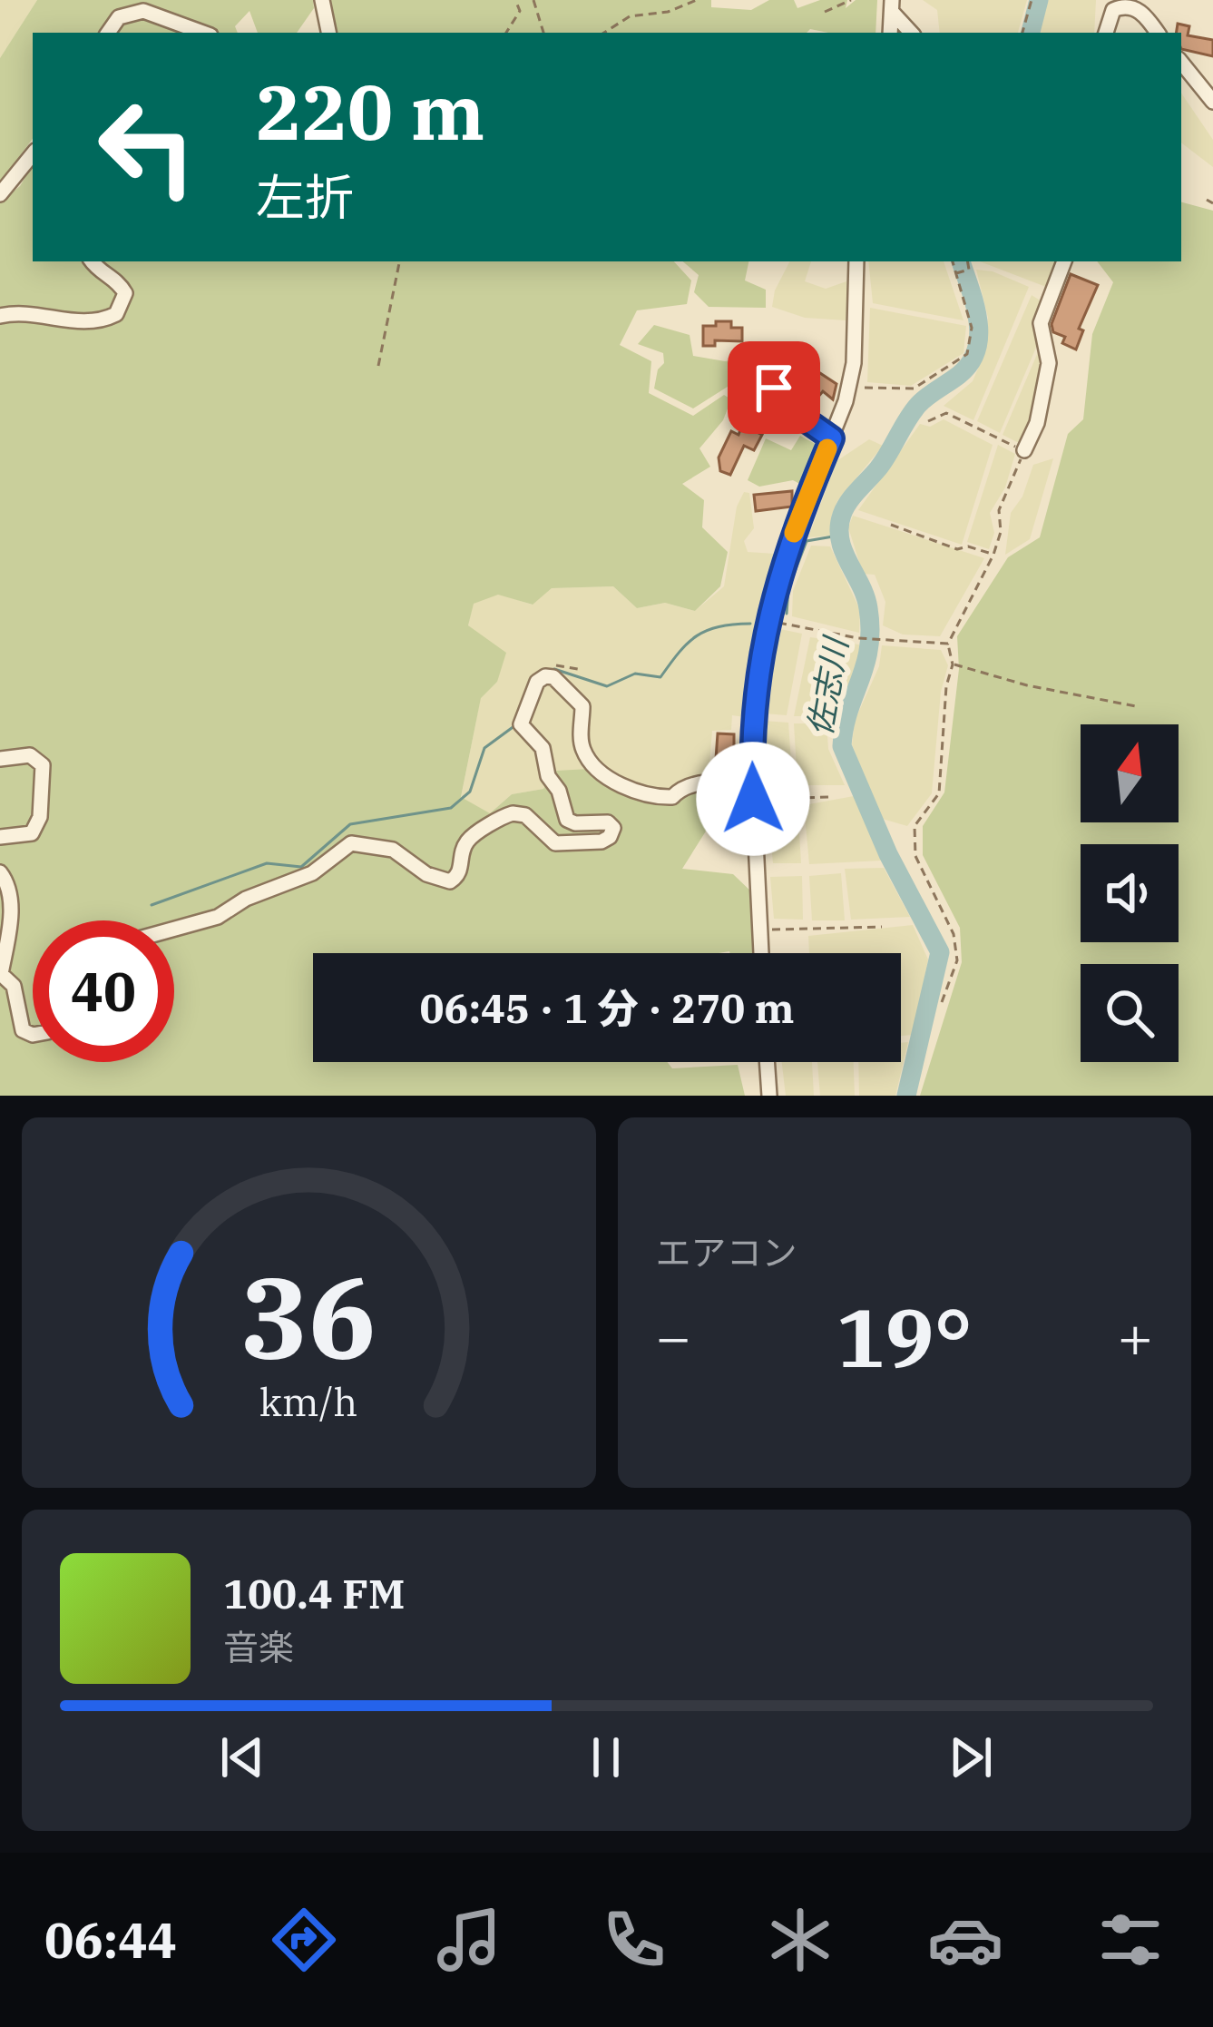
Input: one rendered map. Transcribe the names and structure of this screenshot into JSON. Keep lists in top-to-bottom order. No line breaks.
{"water":["佐志川"],"north":"top","page":{"turn":["220 m","左折"],"limit":"40","trip":"06:45 · 1 分 · 270 m","tile":"エアコン","heat":["−","19°","+"],"song":["100.4 FM","音楽"],"tabs":"06:44","gauge":["36","km/h"]}}
